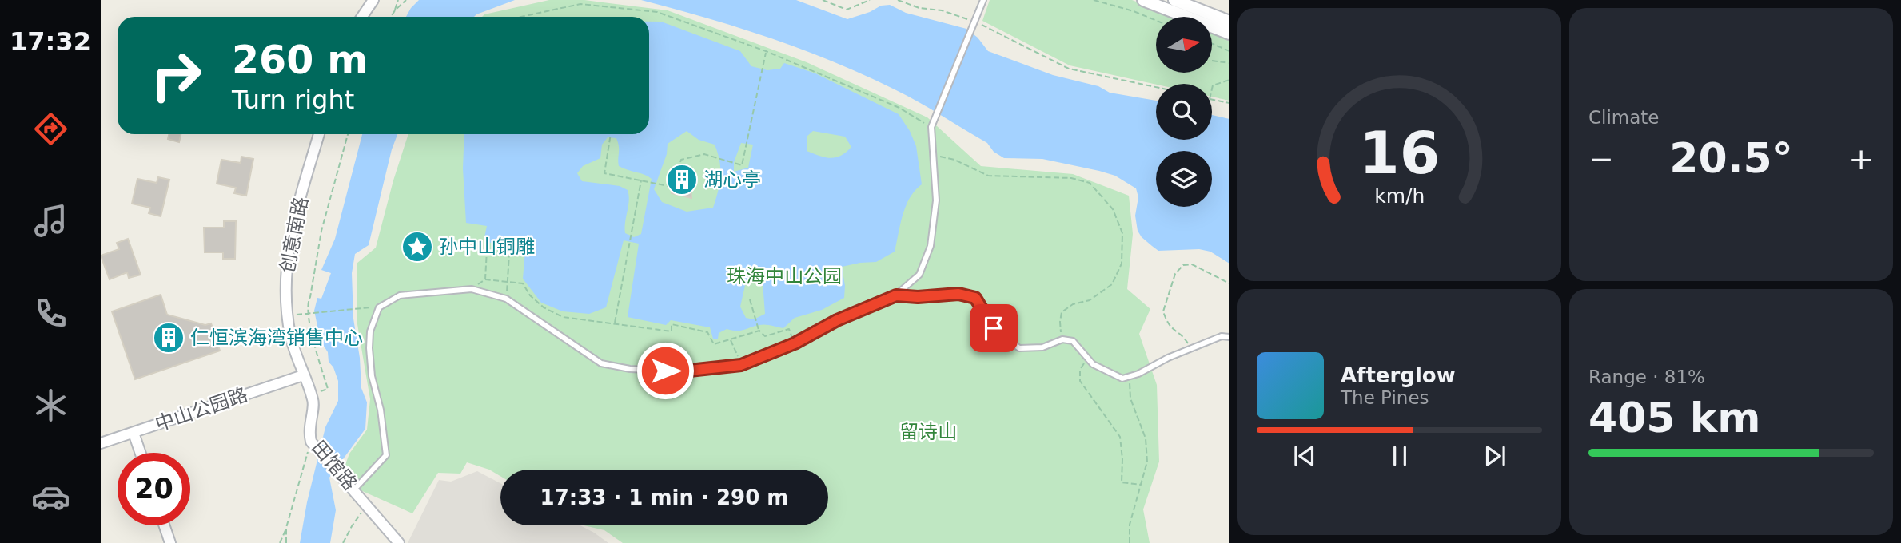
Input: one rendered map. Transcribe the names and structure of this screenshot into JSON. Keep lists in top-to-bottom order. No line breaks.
{"streets":{"street":["创意南路","中山公园路","田馆路"]},"crossings":[["创意南路","中山公园路"],["创意南路","田馆路"],["中山公园路","田馆路"]],"parks":["珠海中山公园","留诗山"],"places":{"building":["湖心亭","仁恒滨海湾销售中心"],"place":["孙中山铜雕"]},"north":"right","page":{"tabs":"17:32","tile":["Climate",["Range · 81%","405 km"]],"turn":["260 m","Turn right"],"heat":["−","20.5°","+"],"song":["Afterglow","The Pines"],"limit":"20","trip":"17:33 · 1 min · 290 m","gauge":["16","km/h"]}}
